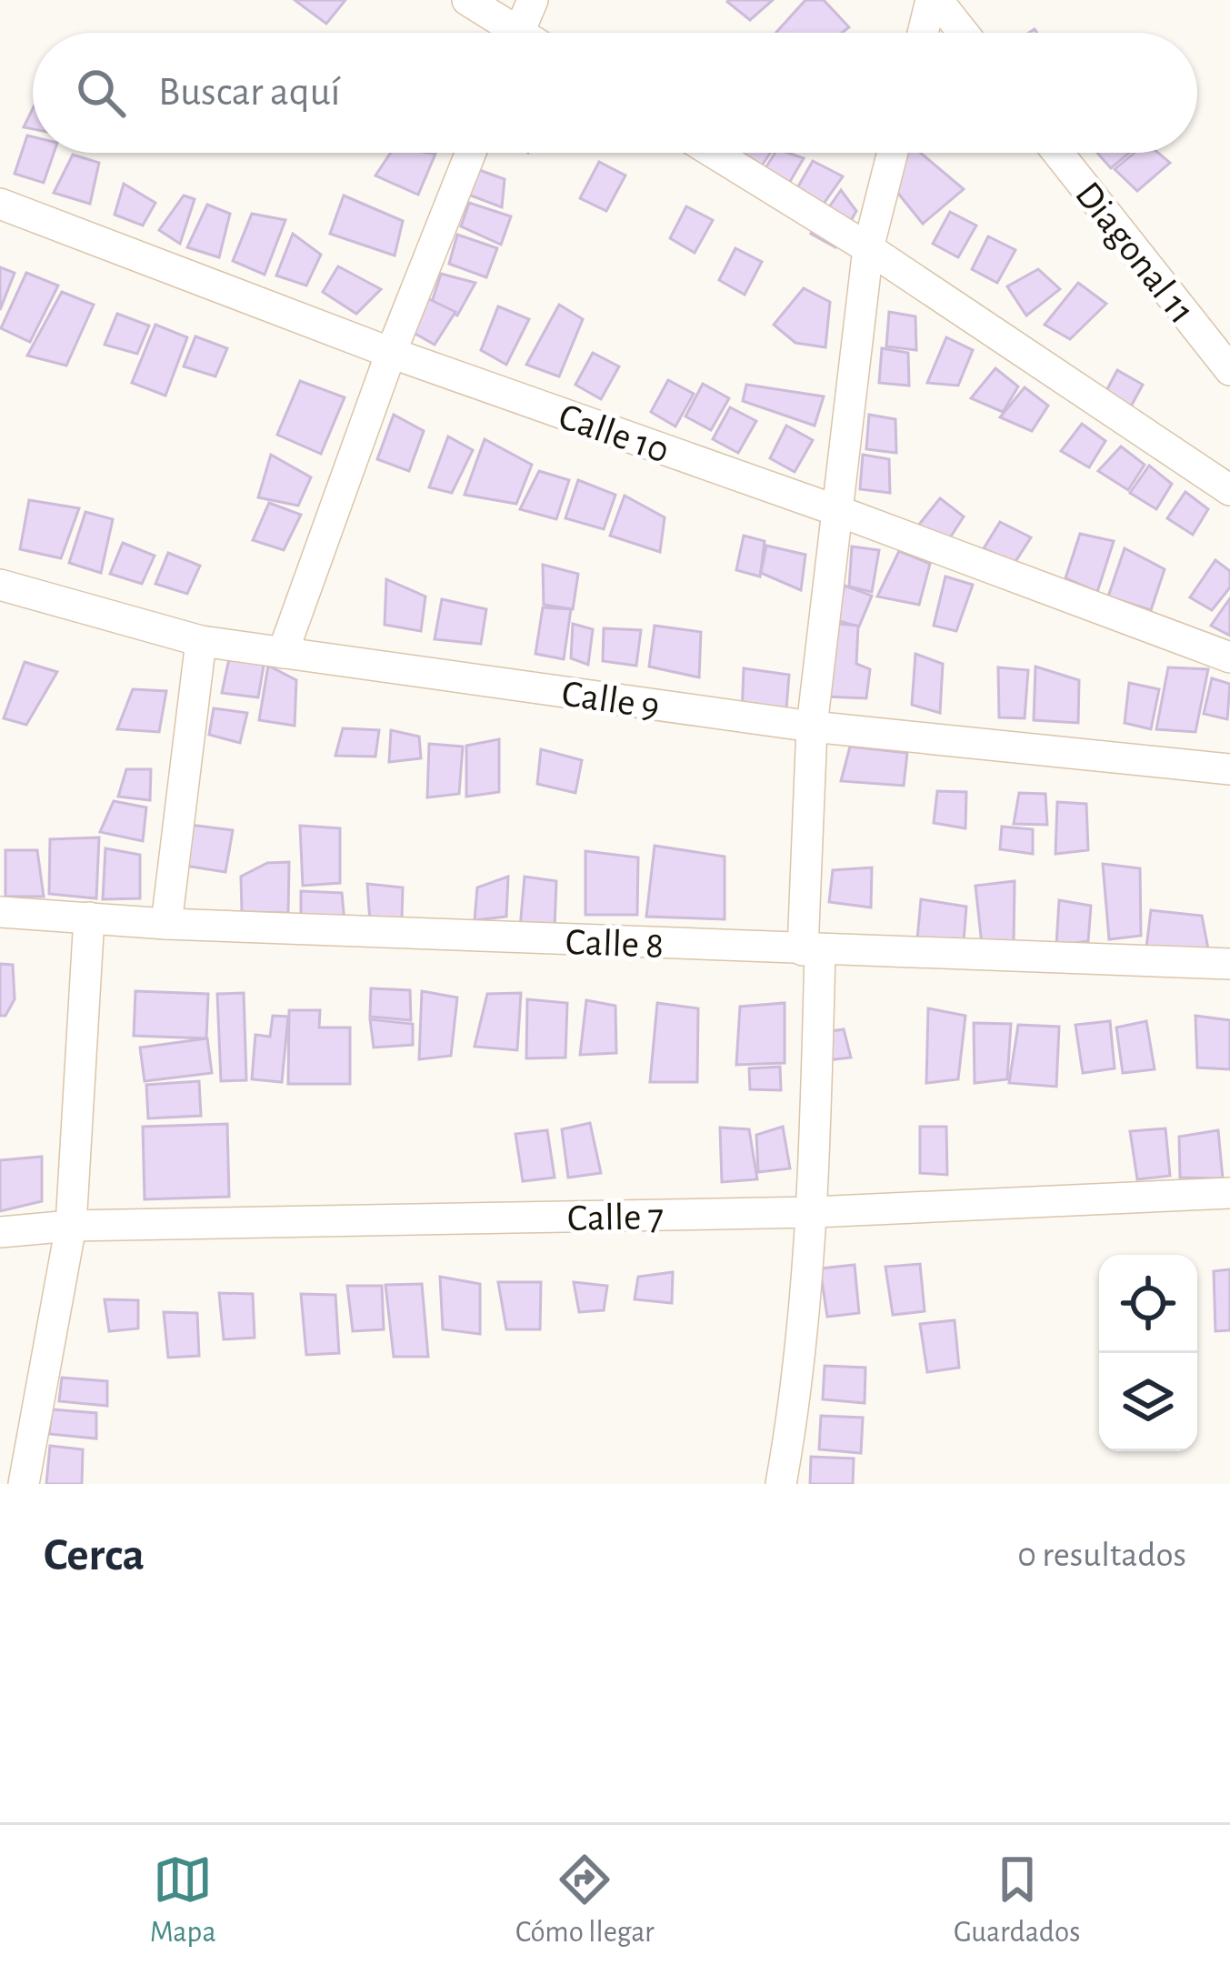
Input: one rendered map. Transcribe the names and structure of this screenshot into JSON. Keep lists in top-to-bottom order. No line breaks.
{"streets":{"street":["Diagonal 11","Calle 10","Calle 9","Calle 8","Calle 7"]},"page":{"search":"Buscar aquí","heading":["Cerca","0 resultados"],"nav":["Mapa","Cómo llegar","Guardados"]}}
